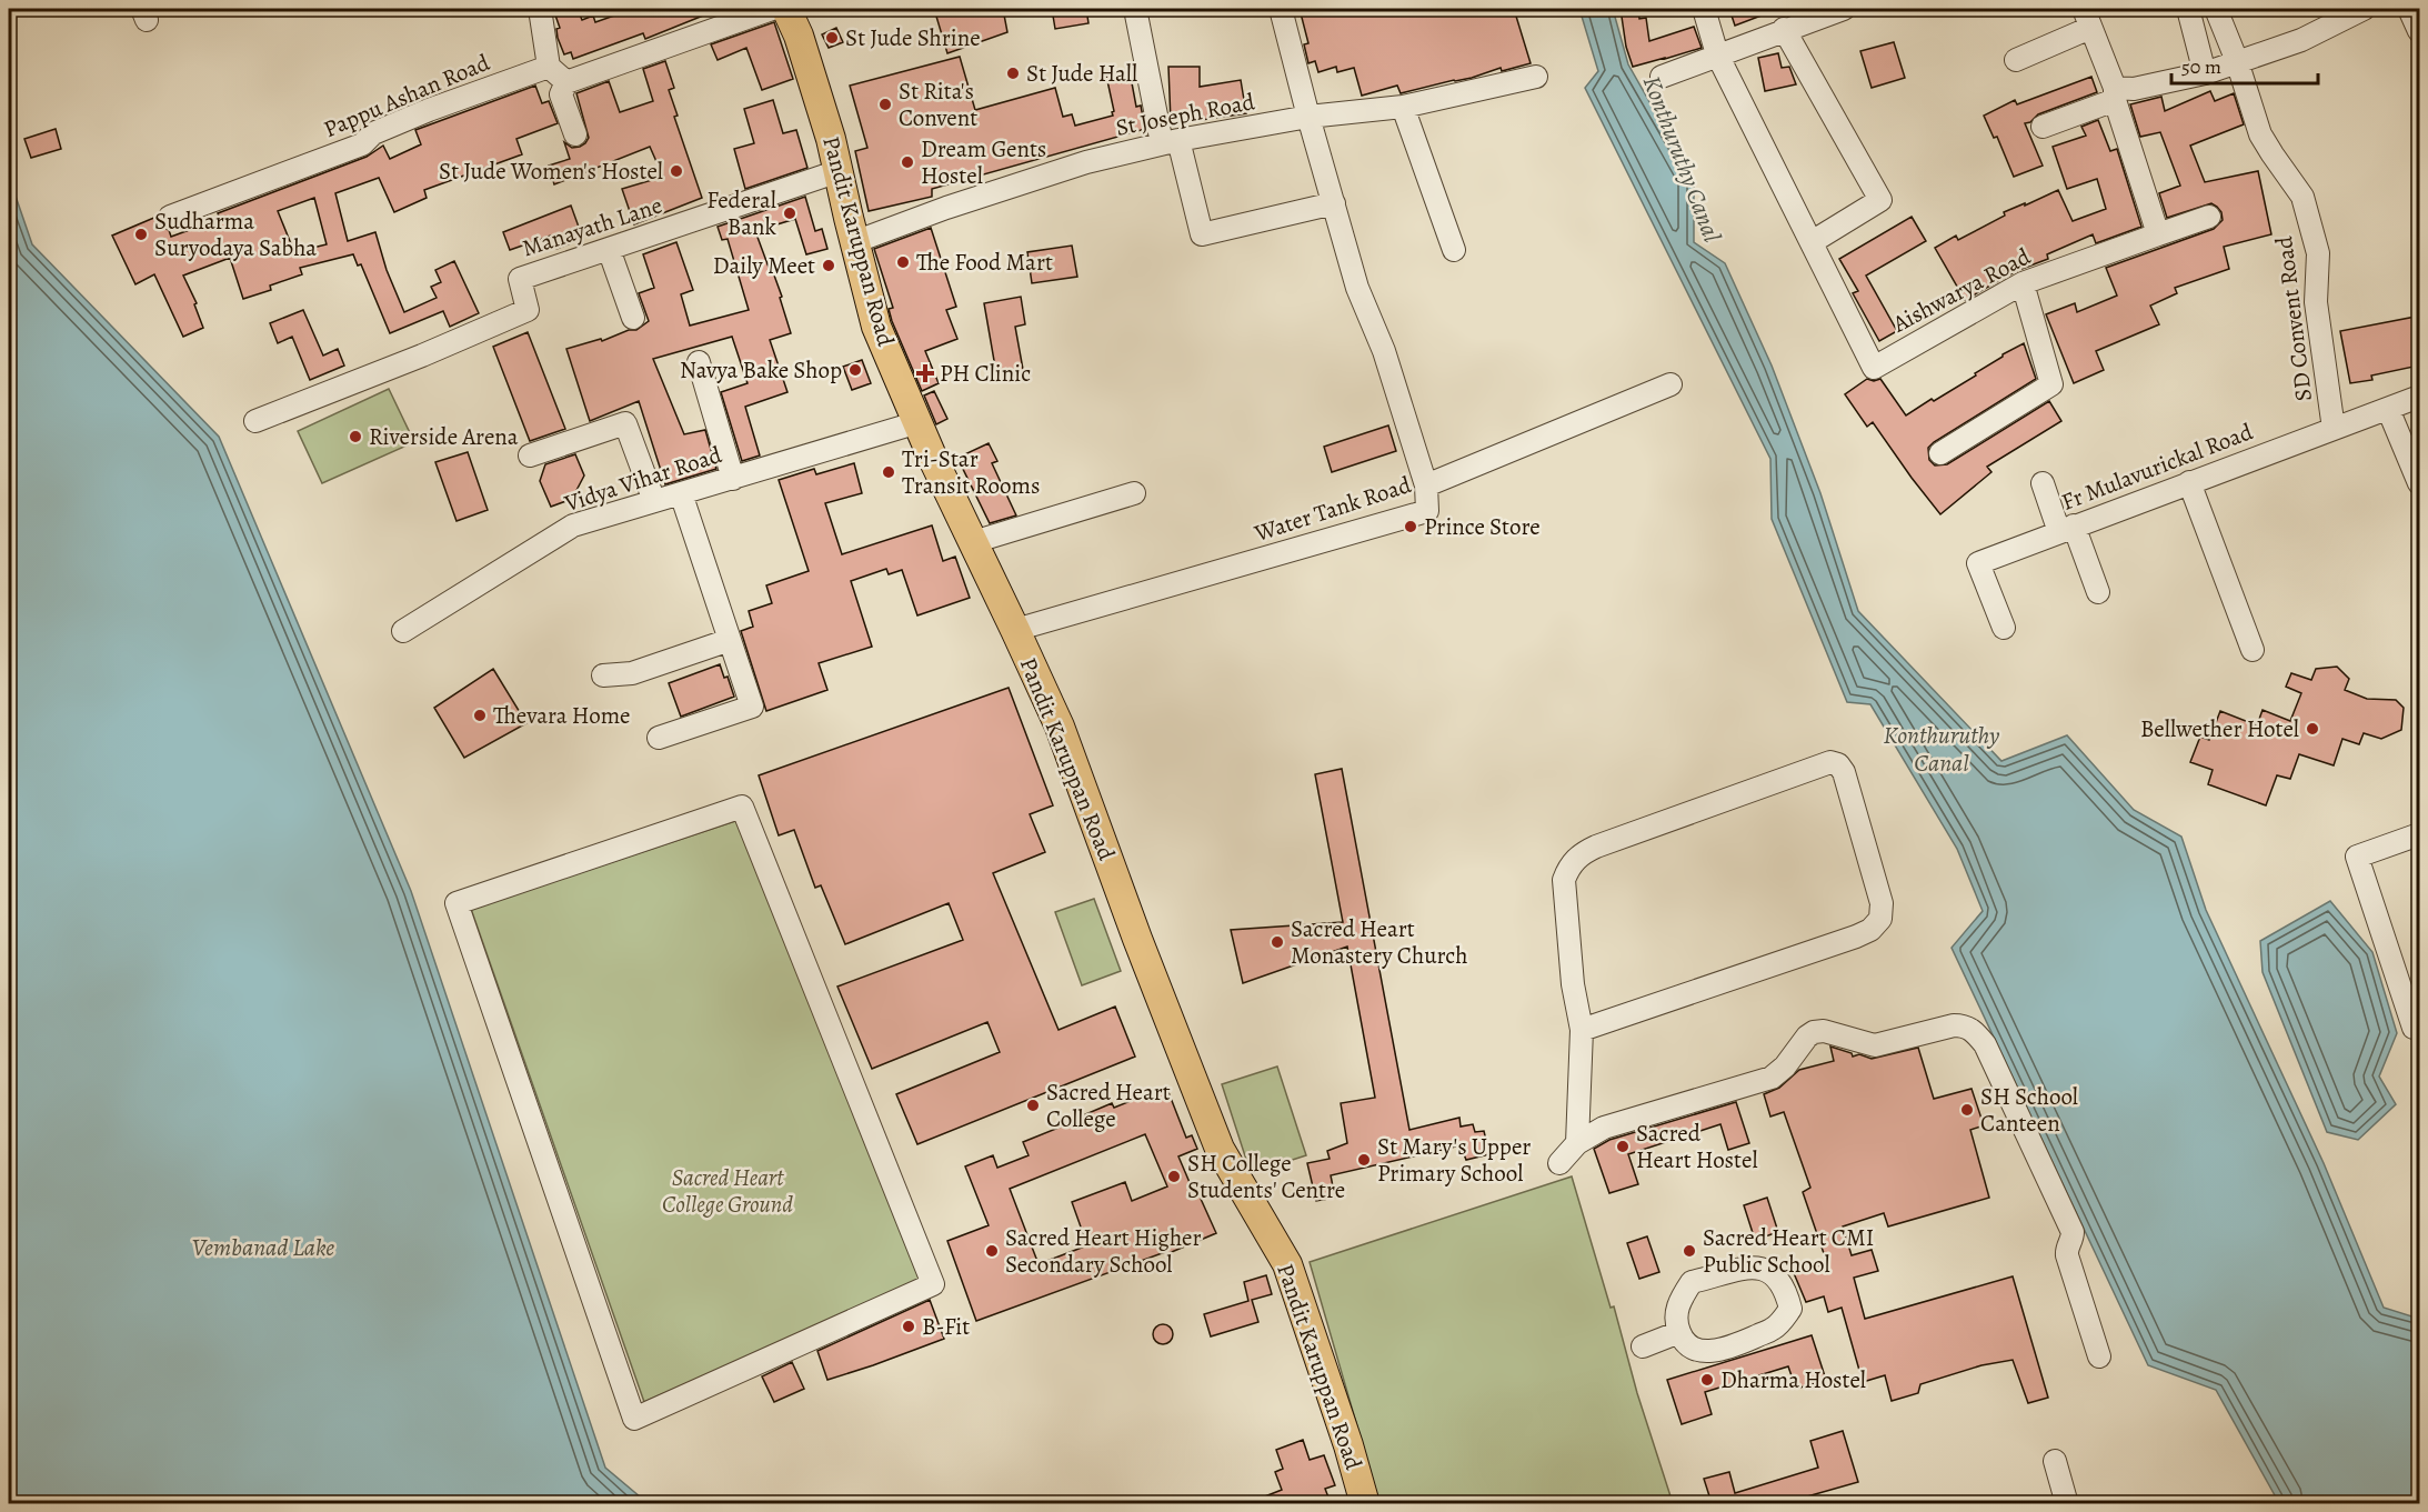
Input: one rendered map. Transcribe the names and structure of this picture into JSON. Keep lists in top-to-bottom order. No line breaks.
{"streets":{"main road":["Pandit Karuppan Road"],"street":["Pappu Ashan Road","St Joseph Road","Manayath Lane","Aishwarya Road","SD Convent Road","Fr Mulavurickal Road","Vidya Vihar Road","Water Tank Road"]},"crossings":[["St Joseph Road","Pandit Karuppan Road"],["St Joseph Road","Water Tank Road"],["Manayath Lane","Pandit Karuppan Road"],["Pandit Karuppan Road","Vidya Vihar Road"],["Pandit Karuppan Road","Water Tank Road"],["SD Convent Road","Fr Mulavurickal Road"]],"water":["Konthuruthy Canal","Vembanad Lake"],"parks":["Sacred Heart College Ground"],"places":{"other":["St Jude Shrine","St Jude Hall","St Rita's Convent","Dream Gents Hostel","St Jude Women's Hostel","Federal Bank","Sudharma Suryodaya Sabha","The Food Mart","Daily Meet","Navya Bake Shop","Riverside Arena","Tri-Star Transit Rooms","Prince Store","Thevara Home","Bellwether Hotel","Sacred Heart Monastery Church","Sacred Heart College","SH School Canteen","Sacred Heart Hostel","St Mary's Upper Primary School","SH College Students' Centre","Sacred Heart Higher Secondary School","Sacred Heart CMI Public School","B-Fit","Dharma Hostel"],"health":["PH Clinic"]},"scale_bar":"50 m"}
